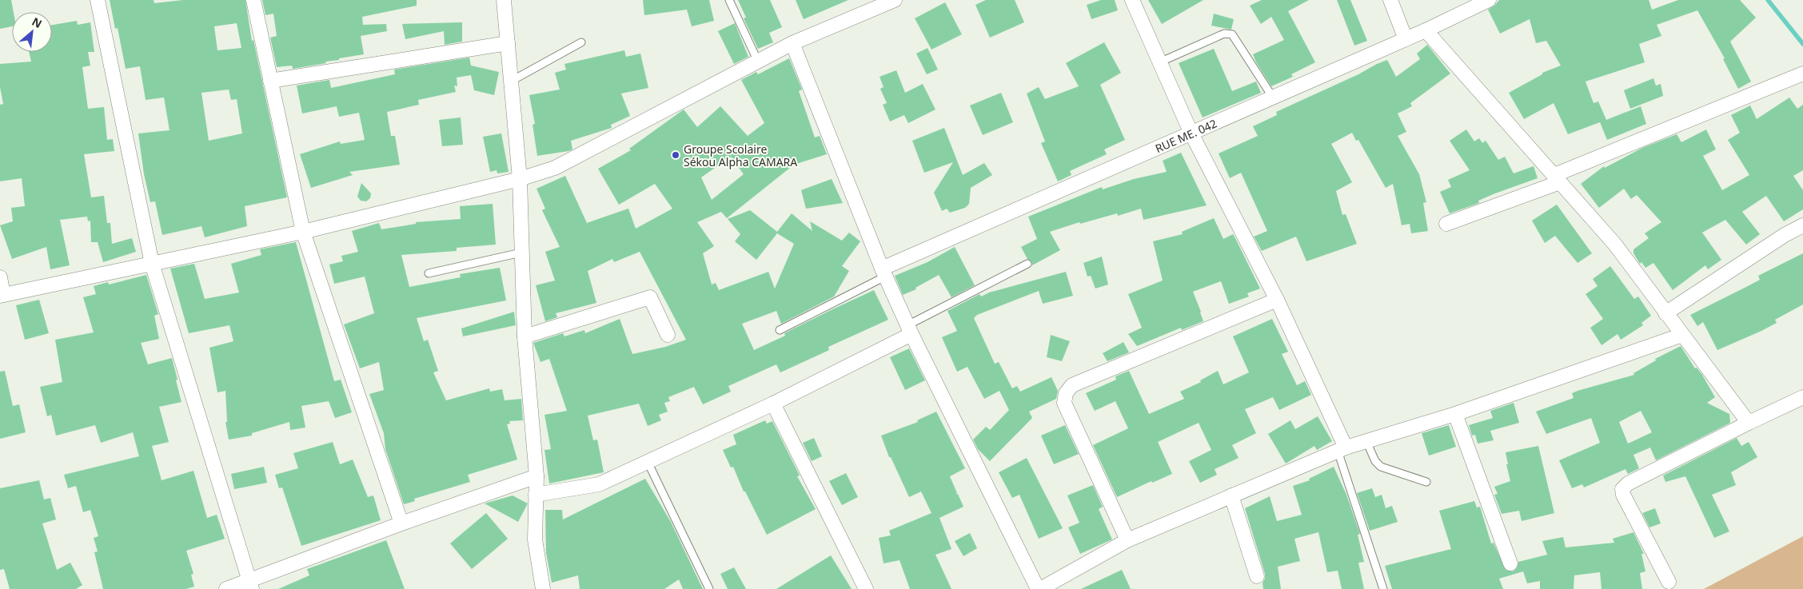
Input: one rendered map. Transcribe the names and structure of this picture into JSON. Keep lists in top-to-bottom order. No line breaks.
{"streets":{"street":["RUE ME. 042"]},"places":["Groupe Scolaire Sékou Alpha CAMARA"],"north":"top right"}
